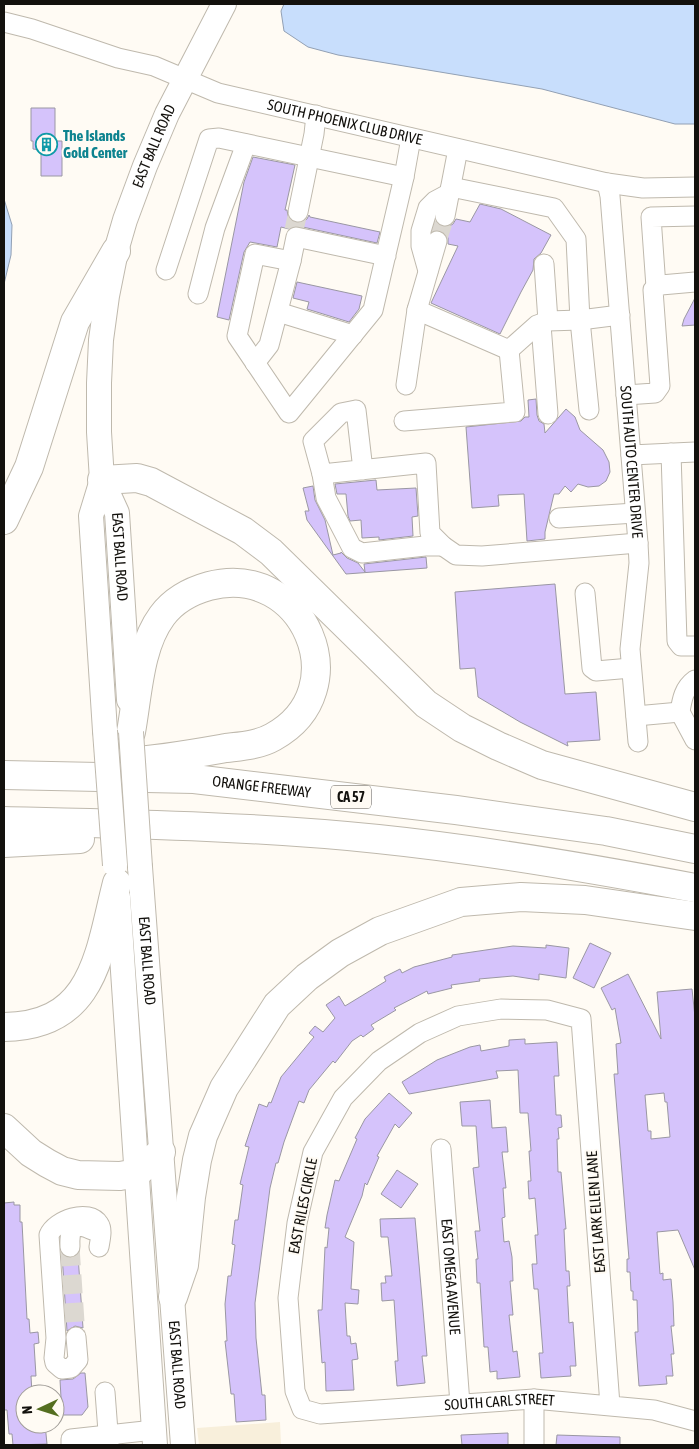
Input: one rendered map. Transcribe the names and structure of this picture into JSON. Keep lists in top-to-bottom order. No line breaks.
{"streets":{"highway":["ORANGE FREEWAY","CA 57"],"main road":["EAST BALL ROAD"],"street":["SOUTH PHOENIX CLUB DRIVE","SOUTH AUTO CENTER DRIVE","EAST RILES CIRCLE","EAST LARK ELLEN LANE","EAST OMEGA AVENUE","SOUTH CARL STREET"]},"crossings":[["SOUTH PHOENIX CLUB DRIVE","EAST BALL ROAD"],["SOUTH PHOENIX CLUB DRIVE","SOUTH AUTO CENTER DRIVE"],["EAST RILES CIRCLE","EAST LARK ELLEN LANE"],["EAST RILES CIRCLE","SOUTH CARL STREET"],["EAST LARK ELLEN LANE","SOUTH CARL STREET"],["EAST OMEGA AVENUE","SOUTH CARL STREET"]],"places":{"building":["The Islands Gold Center"]},"north":"left"}
